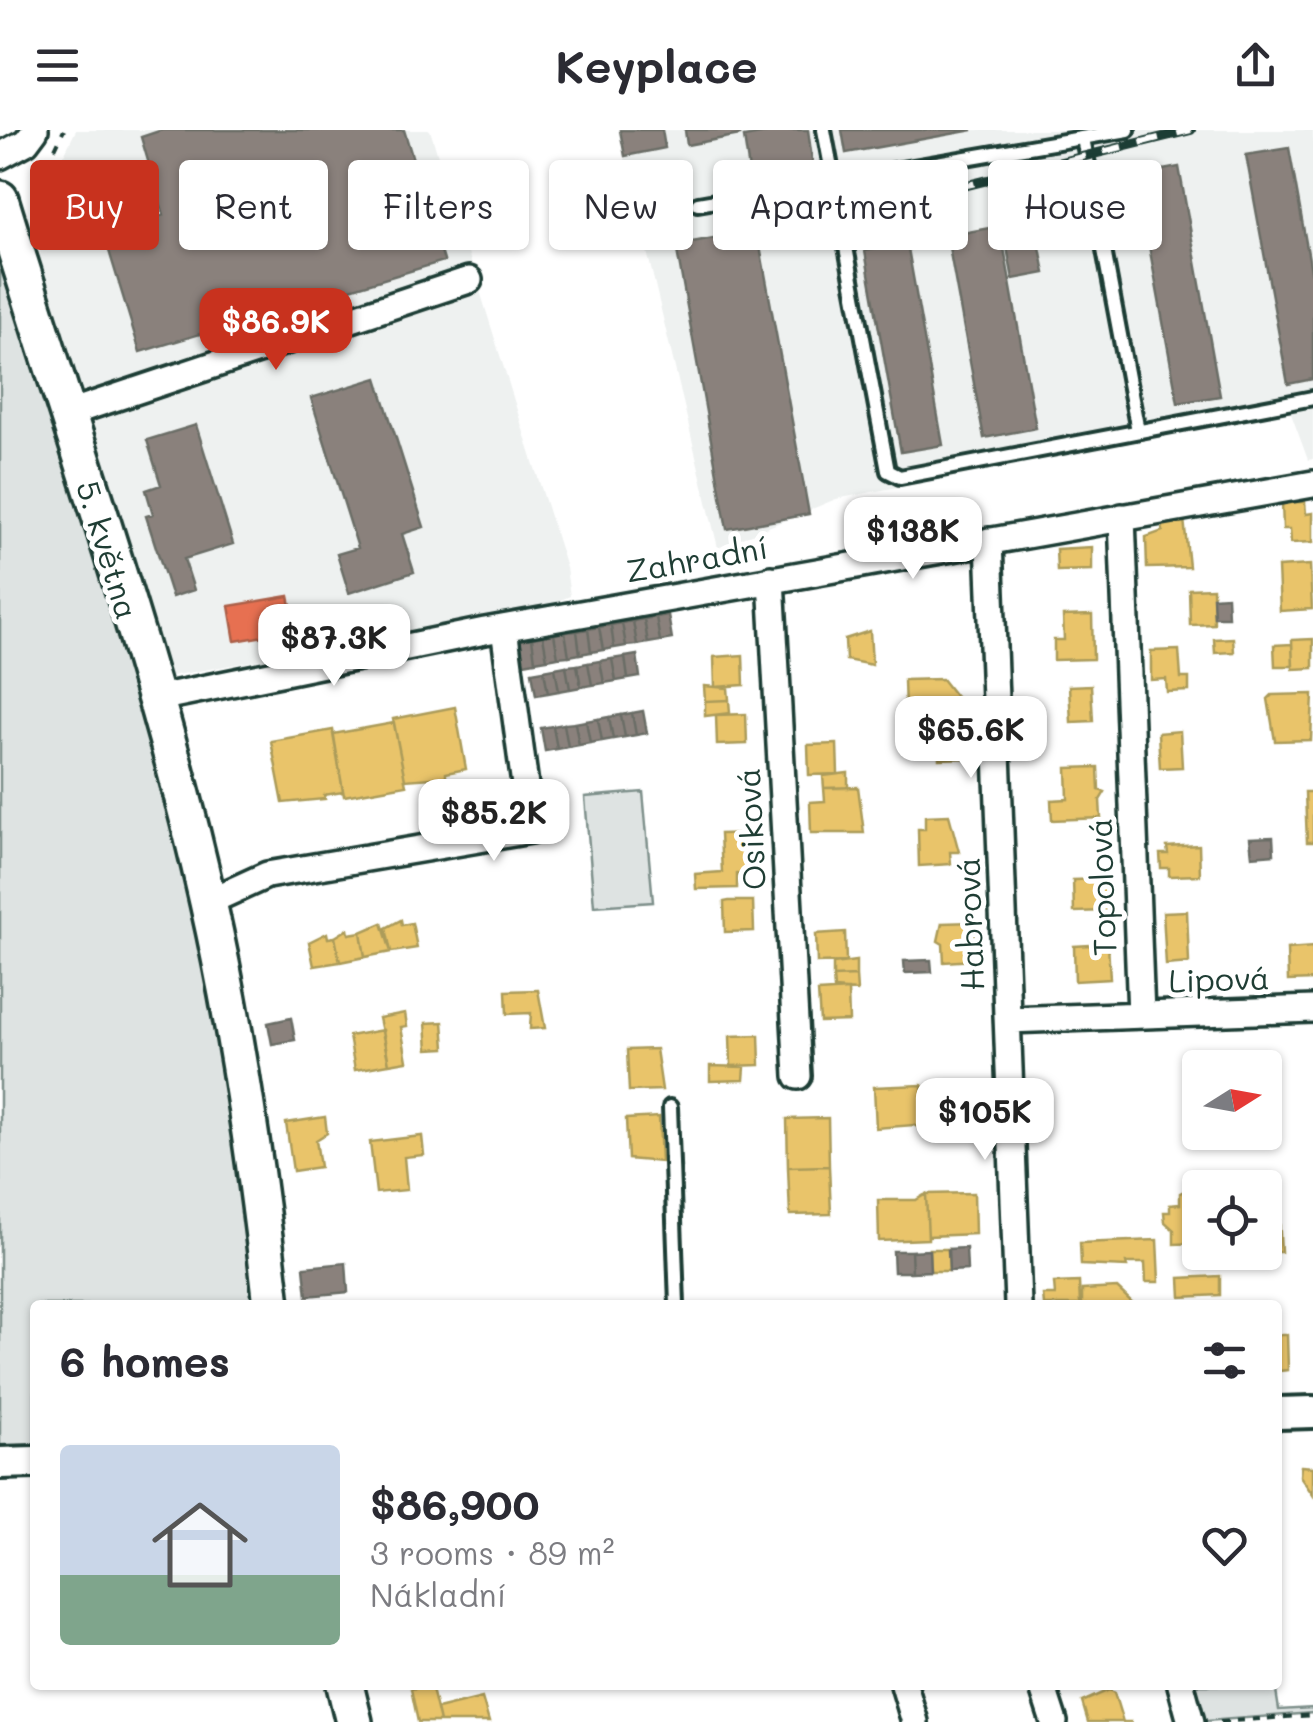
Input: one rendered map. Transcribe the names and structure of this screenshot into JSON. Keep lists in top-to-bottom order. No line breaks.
{"streets":{"main road":["5. května"],"street":["Zahradní","Osiková","Topolová","Habrová","Lipová"]},"crossings":[["5. května","Zahradní"],["Zahradní","Osiková"],["Zahradní","Topolová"],["Zahradní","Habrová"],["Topolová","Lipová"],["Habrová","Lipová"]],"north":"right","page":{"header":"Keyplace","chip":["Buy","Rent","Filters","New","Apartment","House"],"price":["$86.9K","$138K","$87.3K","$65.6K","$85.2K","$105K"],"heading":"6 homes","list":[{"name":"$86,900","note":"3 rooms · 89 m² · Nákladní"}]}}
